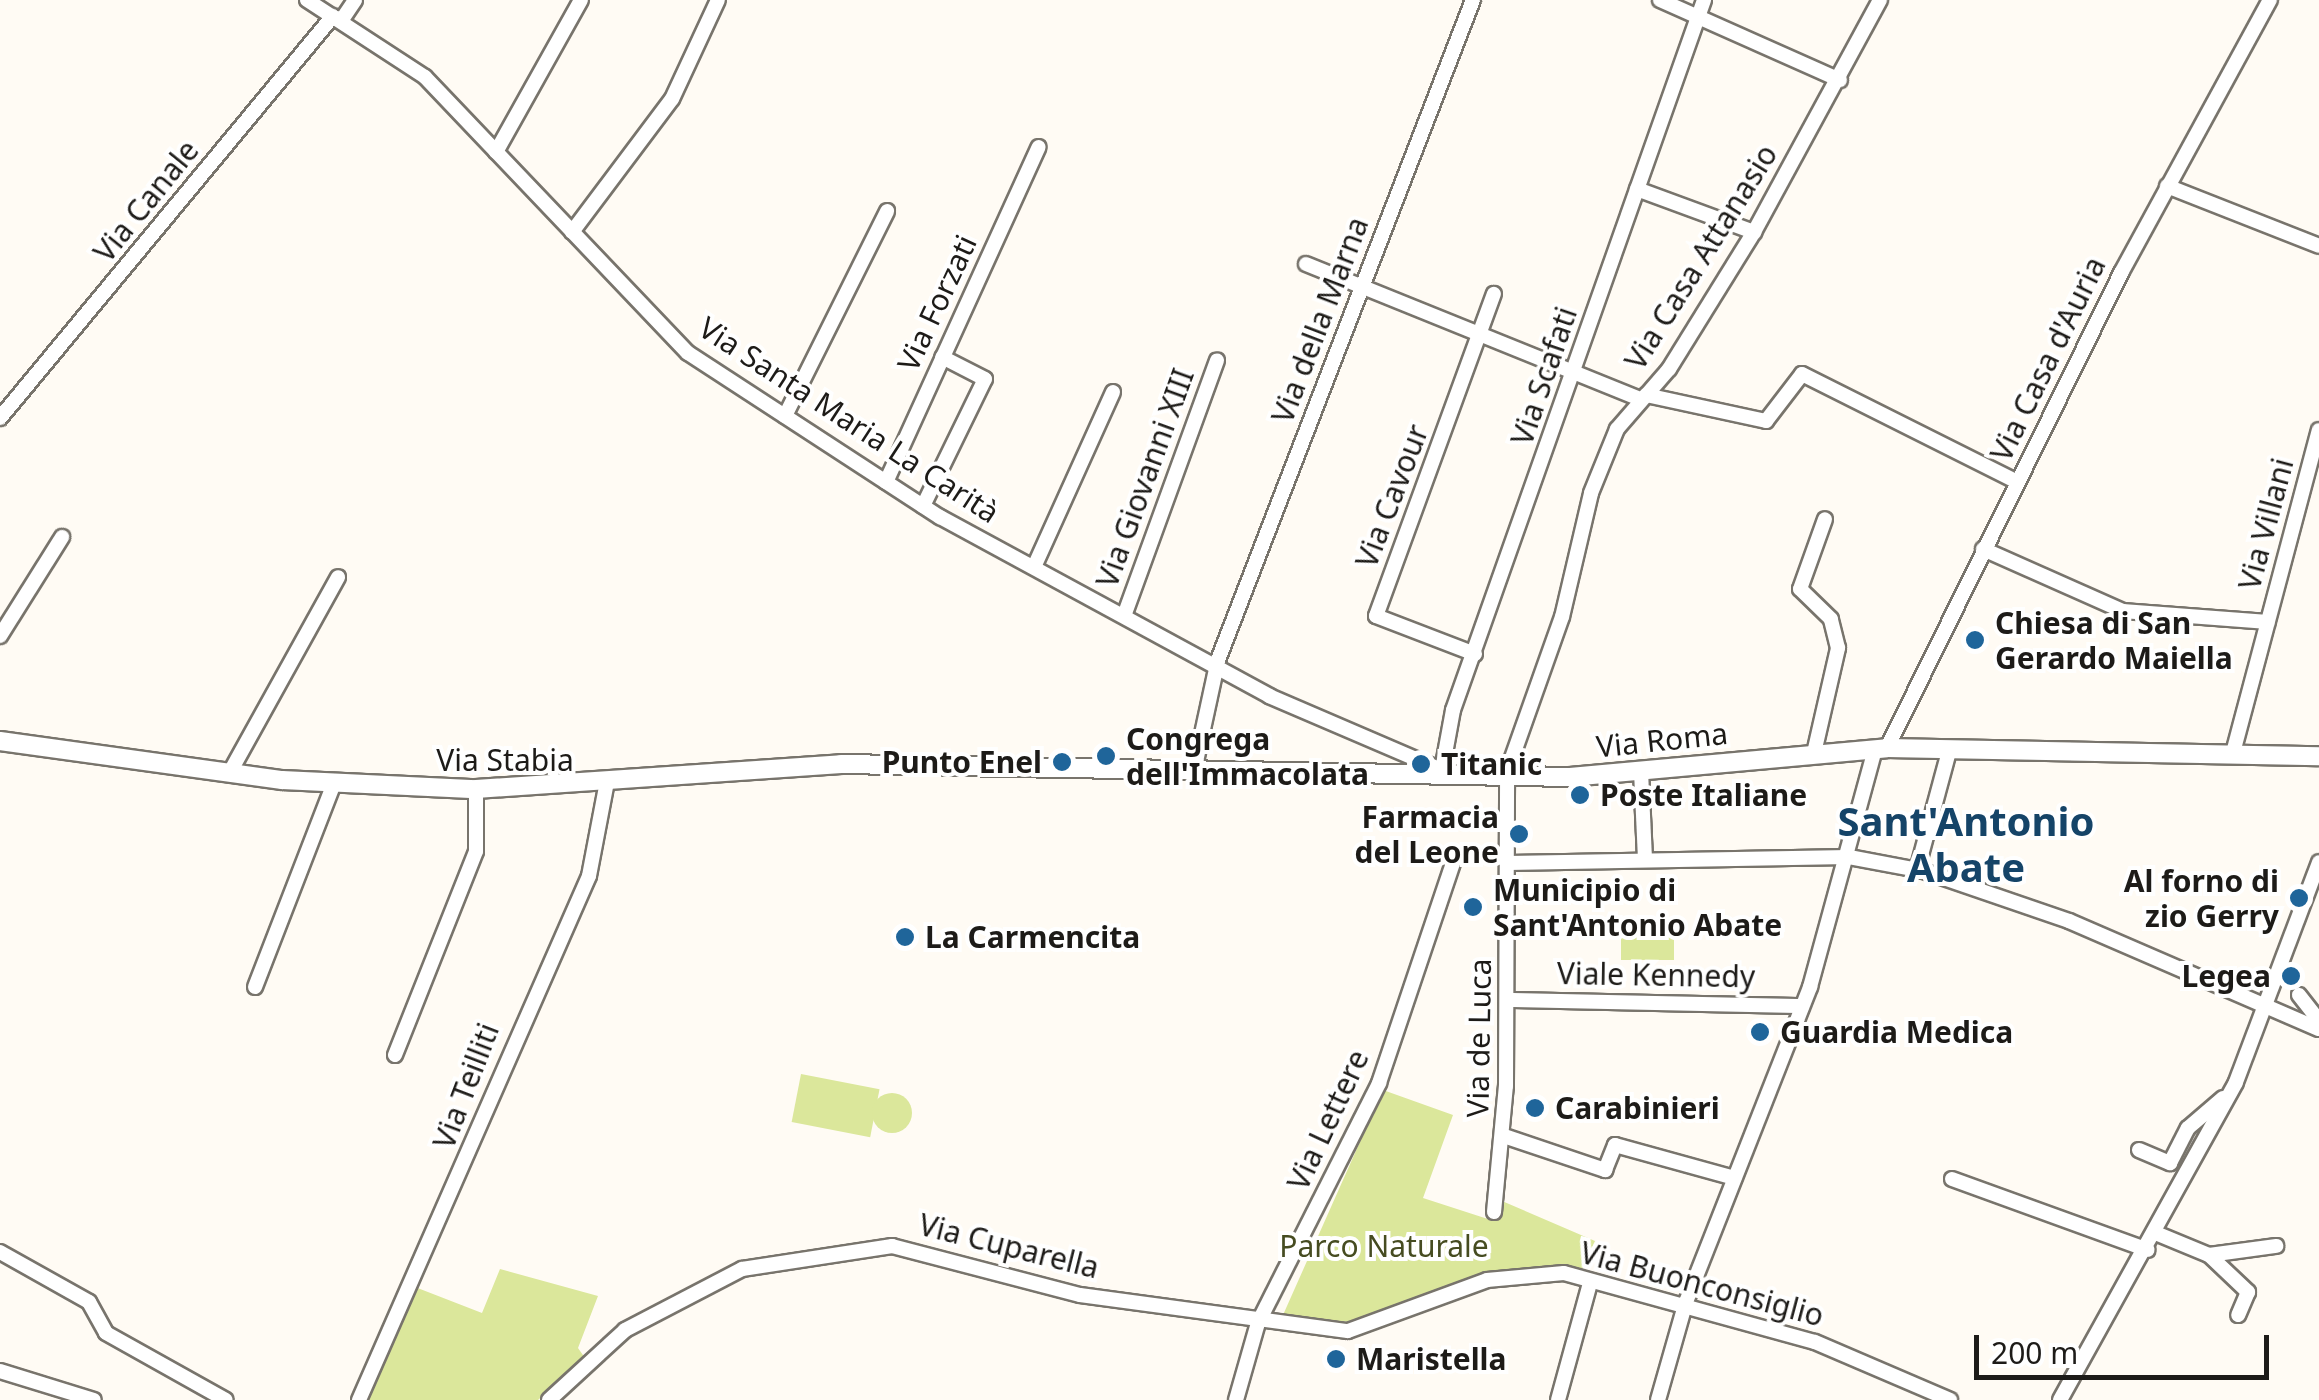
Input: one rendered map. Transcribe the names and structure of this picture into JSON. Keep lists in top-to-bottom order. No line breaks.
{"streets":{"main road":["Via Roma","Via Stabia"],"street":["Via Canale","Via Casa Attanasio","Via Forzati","Via della Marna","Via Casa d'Auria","Via Scafati","Via Santa Maria La Carità","Via Giovanni XIII","Via Cavour","Via Villani","Viale Kennedy","Via de Luca","Via Teilliti","Via Lettere","Via Cuparella","Via Buonconsiglio"]},"crossings":[["Via Canale","Via Santa Maria La Carità"],["Via Casa Attanasio","Via Roma"],["Via Casa Attanasio","Via de Luca"],["Via Forzati","Via Santa Maria La Carità"],["Via della Marna","Via Santa Maria La Carità"],["Via della Marna","Via Roma"],["Via Casa d'Auria","Via Roma"],["Via Casa d'Auria","Viale Kennedy"],["Via Casa d'Auria","Via Buonconsiglio"],["Via Scafati","Via Santa Maria La Carità"],["Via Scafati","Via Cavour"],["Via Scafati","Via Roma"],["Via Santa Maria La Carità","Via Giovanni XIII"],["Via Santa Maria La Carità","Via Roma"],["Via Villani","Via Roma"],["Via Roma","Via Stabia"],["Via Roma","Via de Luca"],["Via Stabia","Via Teilliti"],["Viale Kennedy","Via de Luca"],["Via Lettere","Via Cuparella"],["Via Lettere","Via Buonconsiglio"],["Via Cuparella","Via Buonconsiglio"]],"districts":["Sant'Antonio Abate"],"parks":["Parco Naturale"],"places":["Chiesa di San Gerardo Maiella","Congrega dell'Immacolata","Punto Enel","Titanic","Poste Italiane","Farmacia del Leone","Al forno di zio Gerry","Municipio di Sant'Antonio Abate","La Carmencita","Legea","Guardia Medica","Carabinieri","Maristella"],"scale_bar":"200 m"}
